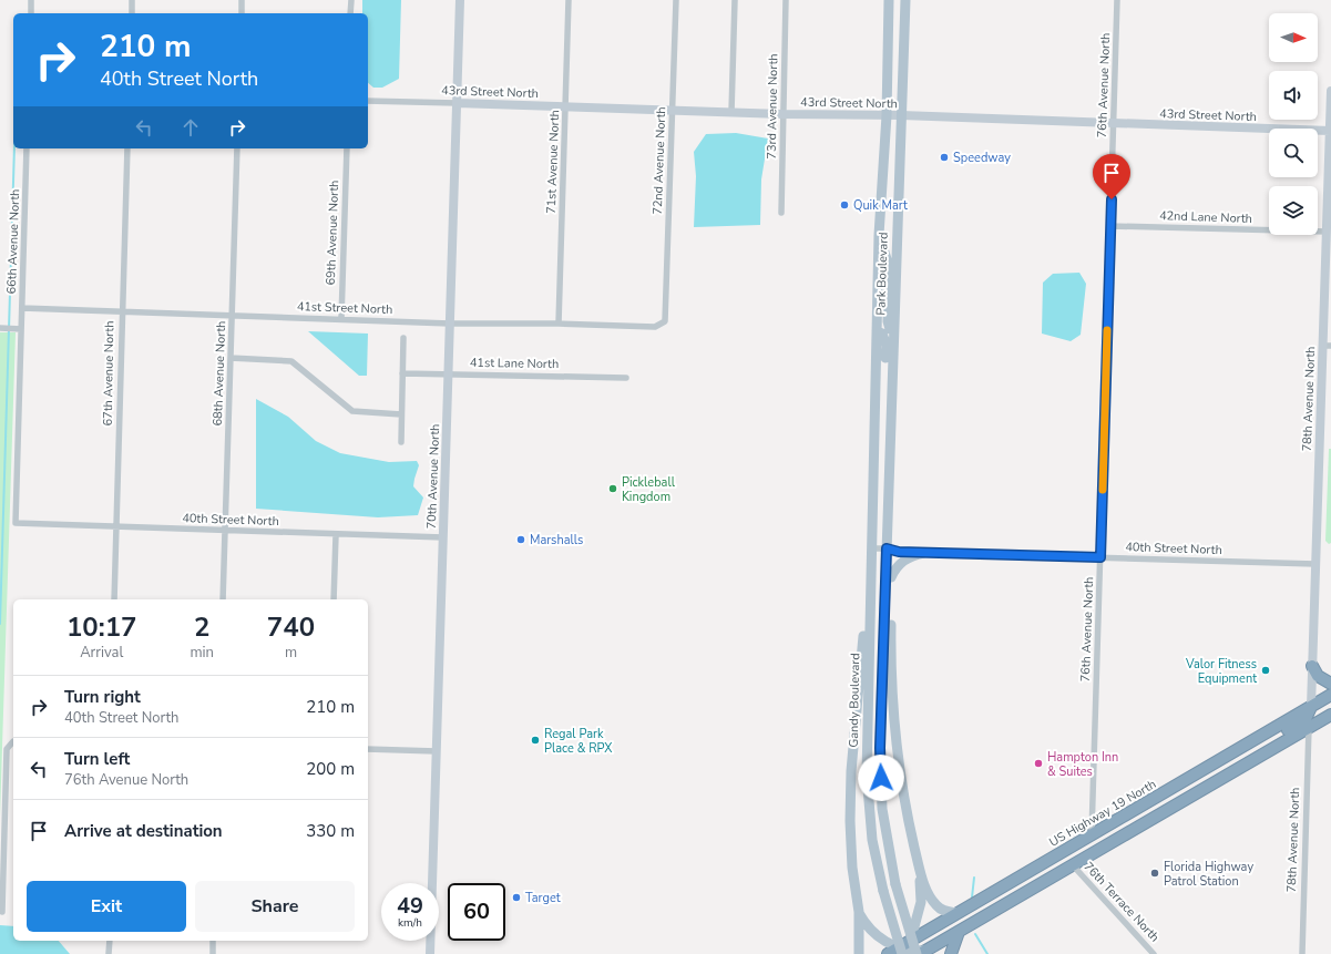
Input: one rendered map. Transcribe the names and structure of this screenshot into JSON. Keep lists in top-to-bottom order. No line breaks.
{"streets":{"highway":["US Highway 19 North"],"main road":["Park Boulevard","Gandy Boulevard"],"street":["76th Avenue North","43rd Street North","73rd Avenue North","72nd Avenue North","71st Avenue North","42nd Lane North","69th Avenue North","66th Avenue North","41st Street North","41st Lane North","67th Avenue North","68th Avenue North","78th Avenue North","70th Avenue North","40th Street North","76th Terrace North"]},"crossings":[["76th Avenue North","43rd Street North"],["76th Avenue North","42nd Lane North"],["76th Avenue North","40th Street North"],["76th Avenue North","US Highway 19 North"],["43rd Street North","73rd Avenue North"],["43rd Street North","72nd Avenue North"],["43rd Street North","71st Avenue North"],["43rd Street North","Park Boulevard"],["43rd Street North","78th Avenue North"],["43rd Street North","70th Avenue North"],["72nd Avenue North","41st Street North"],["71st Avenue North","41st Street North"],["42nd Lane North","78th Avenue North"],["69th Avenue North","41st Street North"],["66th Avenue North","41st Street North"],["66th Avenue North","40th Street North"],["Park Boulevard","40th Street North"],["Park Boulevard","Gandy Boulevard"],["41st Street North","67th Avenue North"],["41st Street North","68th Avenue North"],["41st Street North","70th Avenue North"],["41st Lane North","70th Avenue North"],["67th Avenue North","40th Street North"],["68th Avenue North","40th Street North"],["78th Avenue North","40th Street North"],["78th Avenue North","US Highway 19 North"],["70th Avenue North","40th Street North"],["40th Street North","Gandy Boulevard"],["Gandy Boulevard","US Highway 19 North"]],"places":["Speedway","Quik Mart","Pickleball Kingdom","Marshalls","Valor Fitness Equipment","Regal Park Place & RPX","Hampton Inn & Suites","Florida Highway Patrol Station","Target"],"north":"right","page":{"turn":["210 m","40th Street North"],"eta":["10:17","Arrival","2","min","740","m"],"list":[{"name":"Turn right","note":"40th Street North","value":"210 m"},{"name":"Turn left","note":"76th Avenue North","value":"200 m"},{"name":"Arrive at destination","value":"330 m"}],"buttons":["Exit","Share"],"speed":"49 km/h","limit":"60"}}
